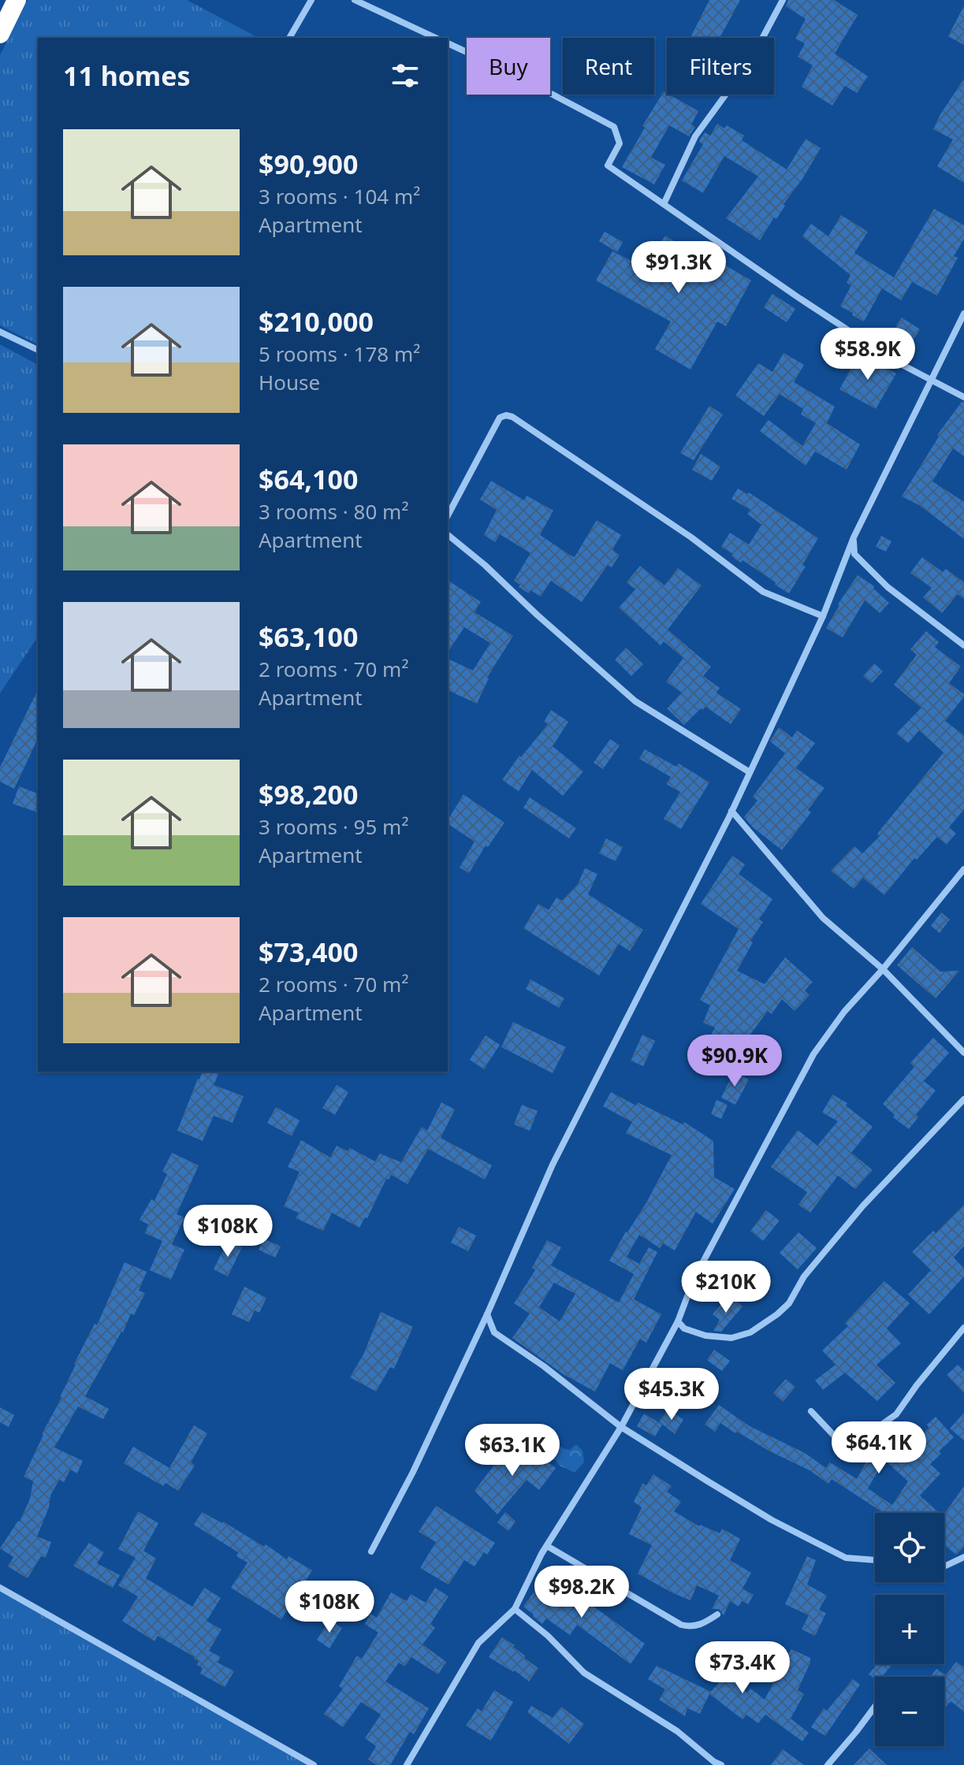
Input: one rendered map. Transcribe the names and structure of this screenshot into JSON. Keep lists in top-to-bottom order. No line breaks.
{"page":{"chip":["Buy","Rent","Filters"],"heading":"11 homes","list":[{"name":"$90,900","note":"3 rooms · 104 m² · Apartment"},{"name":"$210,000","note":"5 rooms · 178 m² · House"},{"name":"$64,100","note":"3 rooms · 80 m² · Apartment"},{"name":"$63,100","note":"2 rooms · 70 m² · Apartment"},{"name":"$98,200","note":"3 rooms · 95 m² · Apartment"},{"name":"$73,400","note":"2 rooms · 70 m² · Apartment"}],"price":["$91.3K","$58.9K","$90.9K","$108K","$210K","$45.3K","$64.1K","$63.1K","$98.2K","$108K","$73.4K"],"map_buttons":["+","−"]}}
